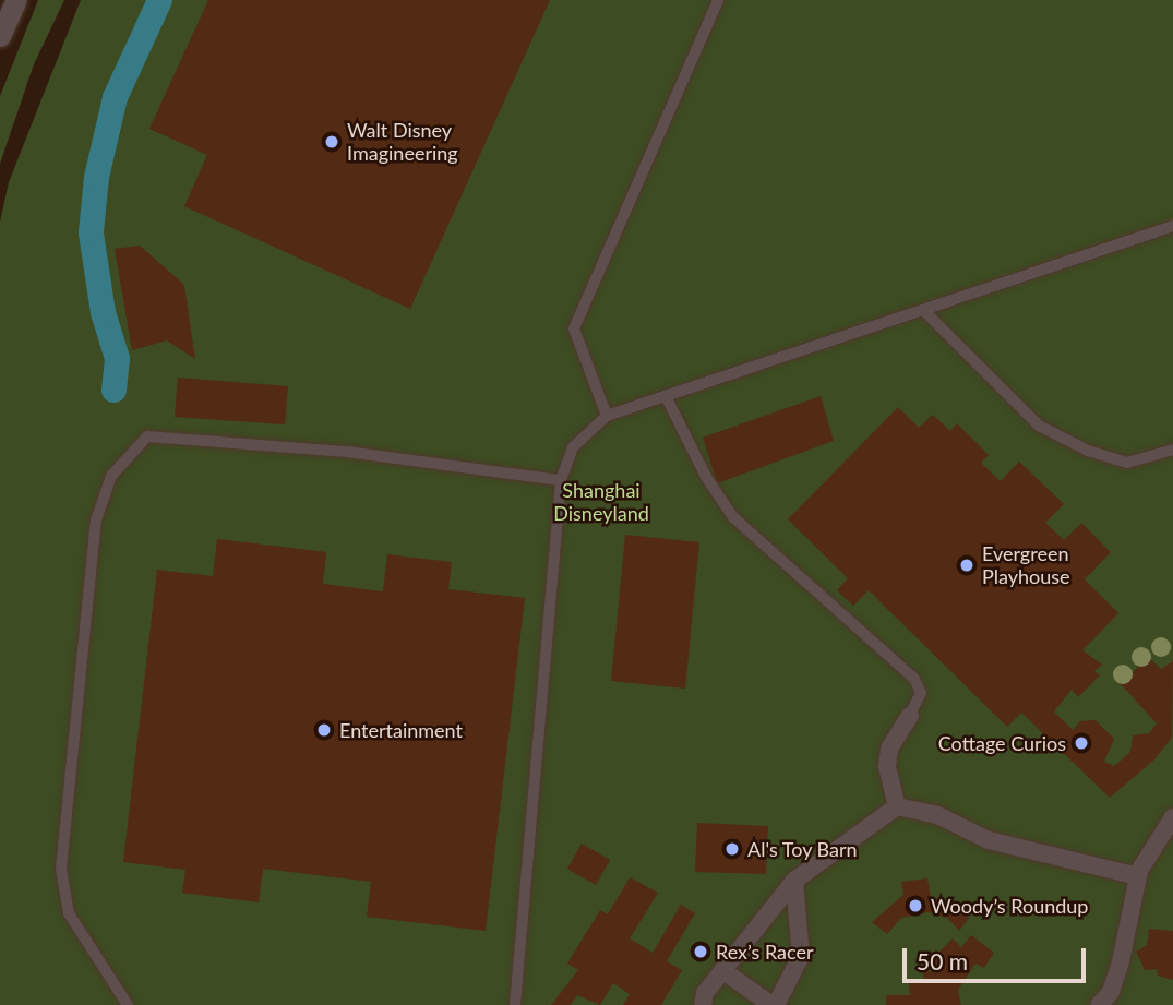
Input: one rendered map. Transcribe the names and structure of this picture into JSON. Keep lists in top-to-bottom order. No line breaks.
{"parks":["Shanghai Disneyland"],"places":["Walt Disney Imagineering","Evergreen Playhouse","Entertainment","Cottage Curios","Al's Toy Barn","Woody’s Roundup","Rex’s Racer"],"scale_bar":"50 m"}
